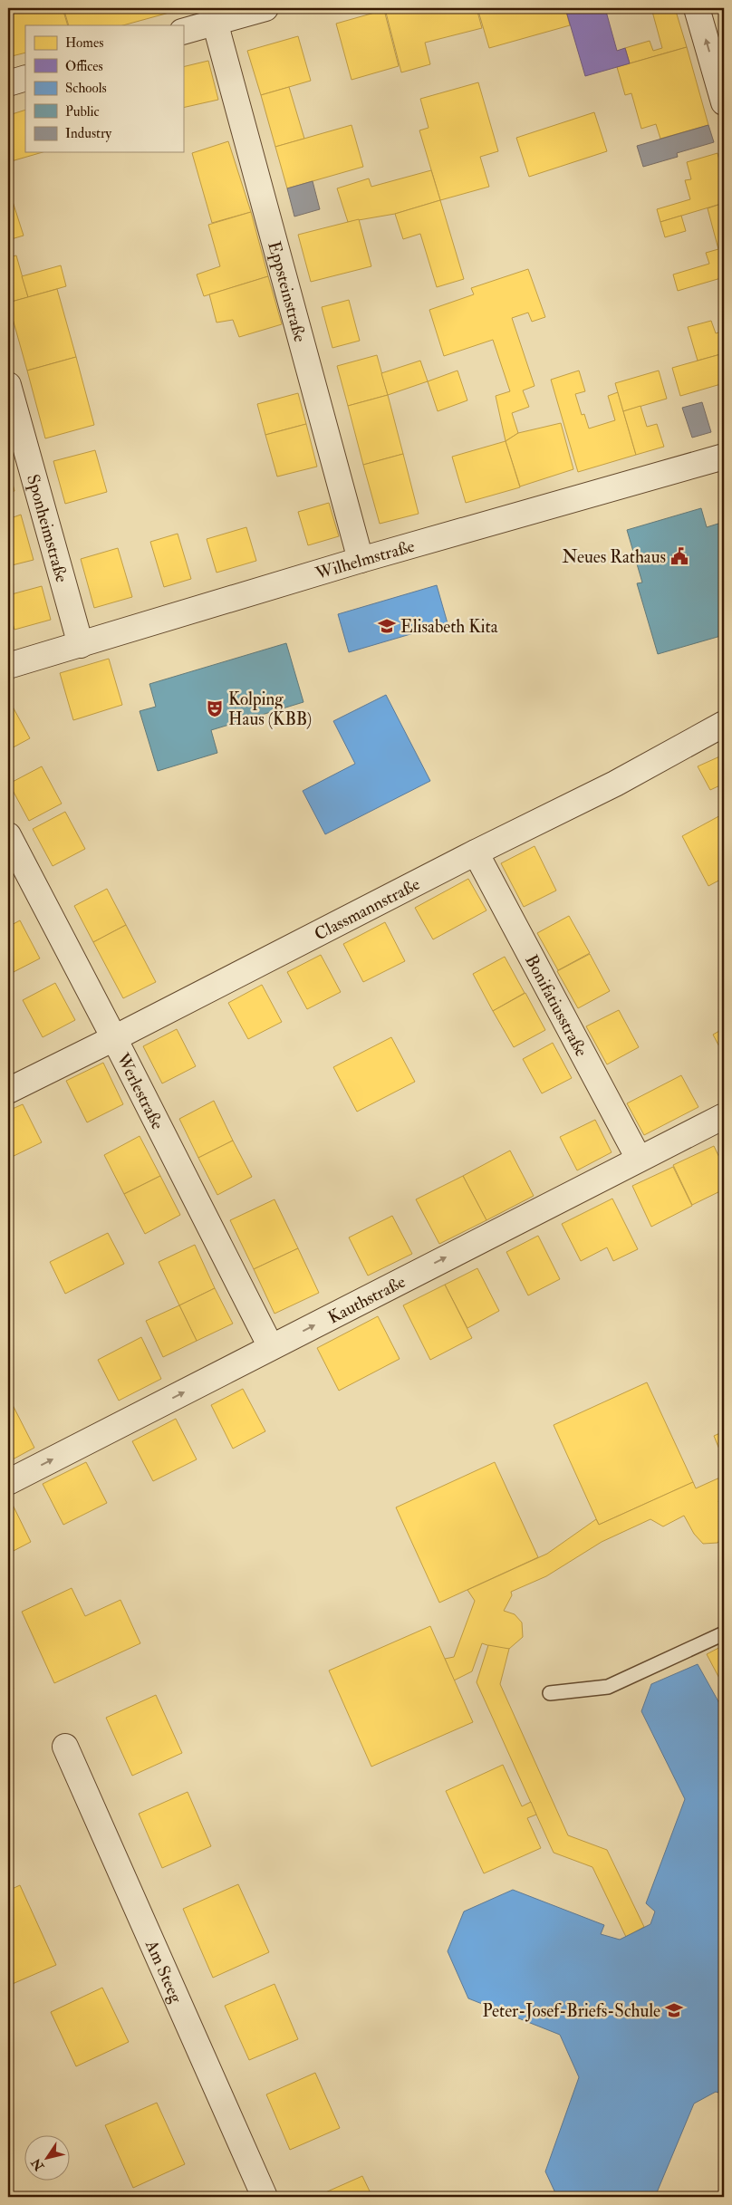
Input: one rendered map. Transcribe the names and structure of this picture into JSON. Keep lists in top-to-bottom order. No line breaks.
{"streets":{"street":["Eppsteinstraße","Sponheimstraße","Wilhelmstraße","Classmannstraße","Bonifatiusstraße","Werlestraße","Kauthstraße","Am Steeg"]},"crossings":[["Eppsteinstraße","Wilhelmstraße"],["Sponheimstraße","Wilhelmstraße"],["Classmannstraße","Bonifatiusstraße"],["Classmannstraße","Werlestraße"],["Bonifatiusstraße","Kauthstraße"],["Werlestraße","Kauthstraße"]],"one_way":["Kauthstraße"],"places":{"public building":["Neues Rathaus"],"school or university":["Elisabeth Kita","Peter-Josef-Briefs-Schule"],"theatre":["Kolping Haus (KBB)"]},"legend":["Homes","Offices","Schools","Public","Industry"],"north":"bottom left"}
